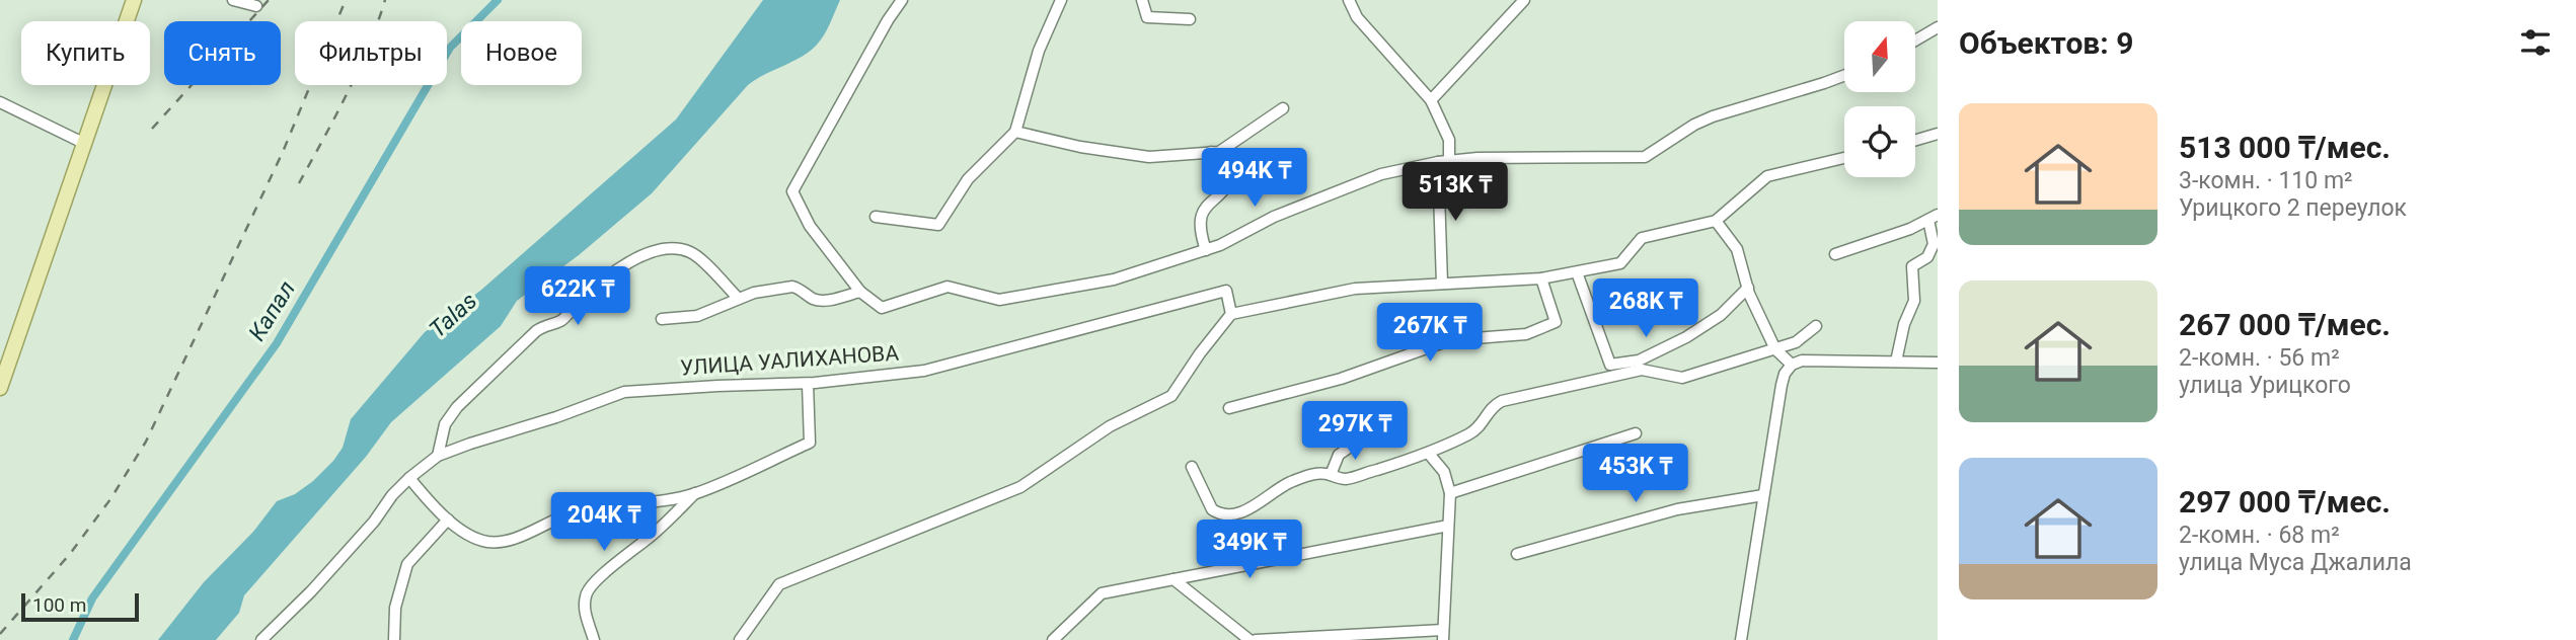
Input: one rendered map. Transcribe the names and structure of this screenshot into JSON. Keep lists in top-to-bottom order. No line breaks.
{"streets":{"street":["УЛИЦА УАЛИХАНОВА"]},"water":["Капал","Talas"],"scale_bar":"100 m","north":"top","page":{"heading":"Объектов: 9","chip":["Купить","Снять","Фильтры","Новое"],"list":[{"name":"513 000 ₸/мес.","note":"3-комн. · 110 m² · Урицкого 2 переулок"},{"name":"267 000 ₸/мес.","note":"2-комн. · 56 m² · улица Урицкого"},{"name":"297 000 ₸/мес.","note":"2-комн. · 68 m² · улица Муса Джалила"}],"price":["494K ₸","513K ₸","622K ₸","268K ₸","267K ₸","297K ₸","453K ₸","204K ₸","349K ₸"],"scale":"100 m"}}
